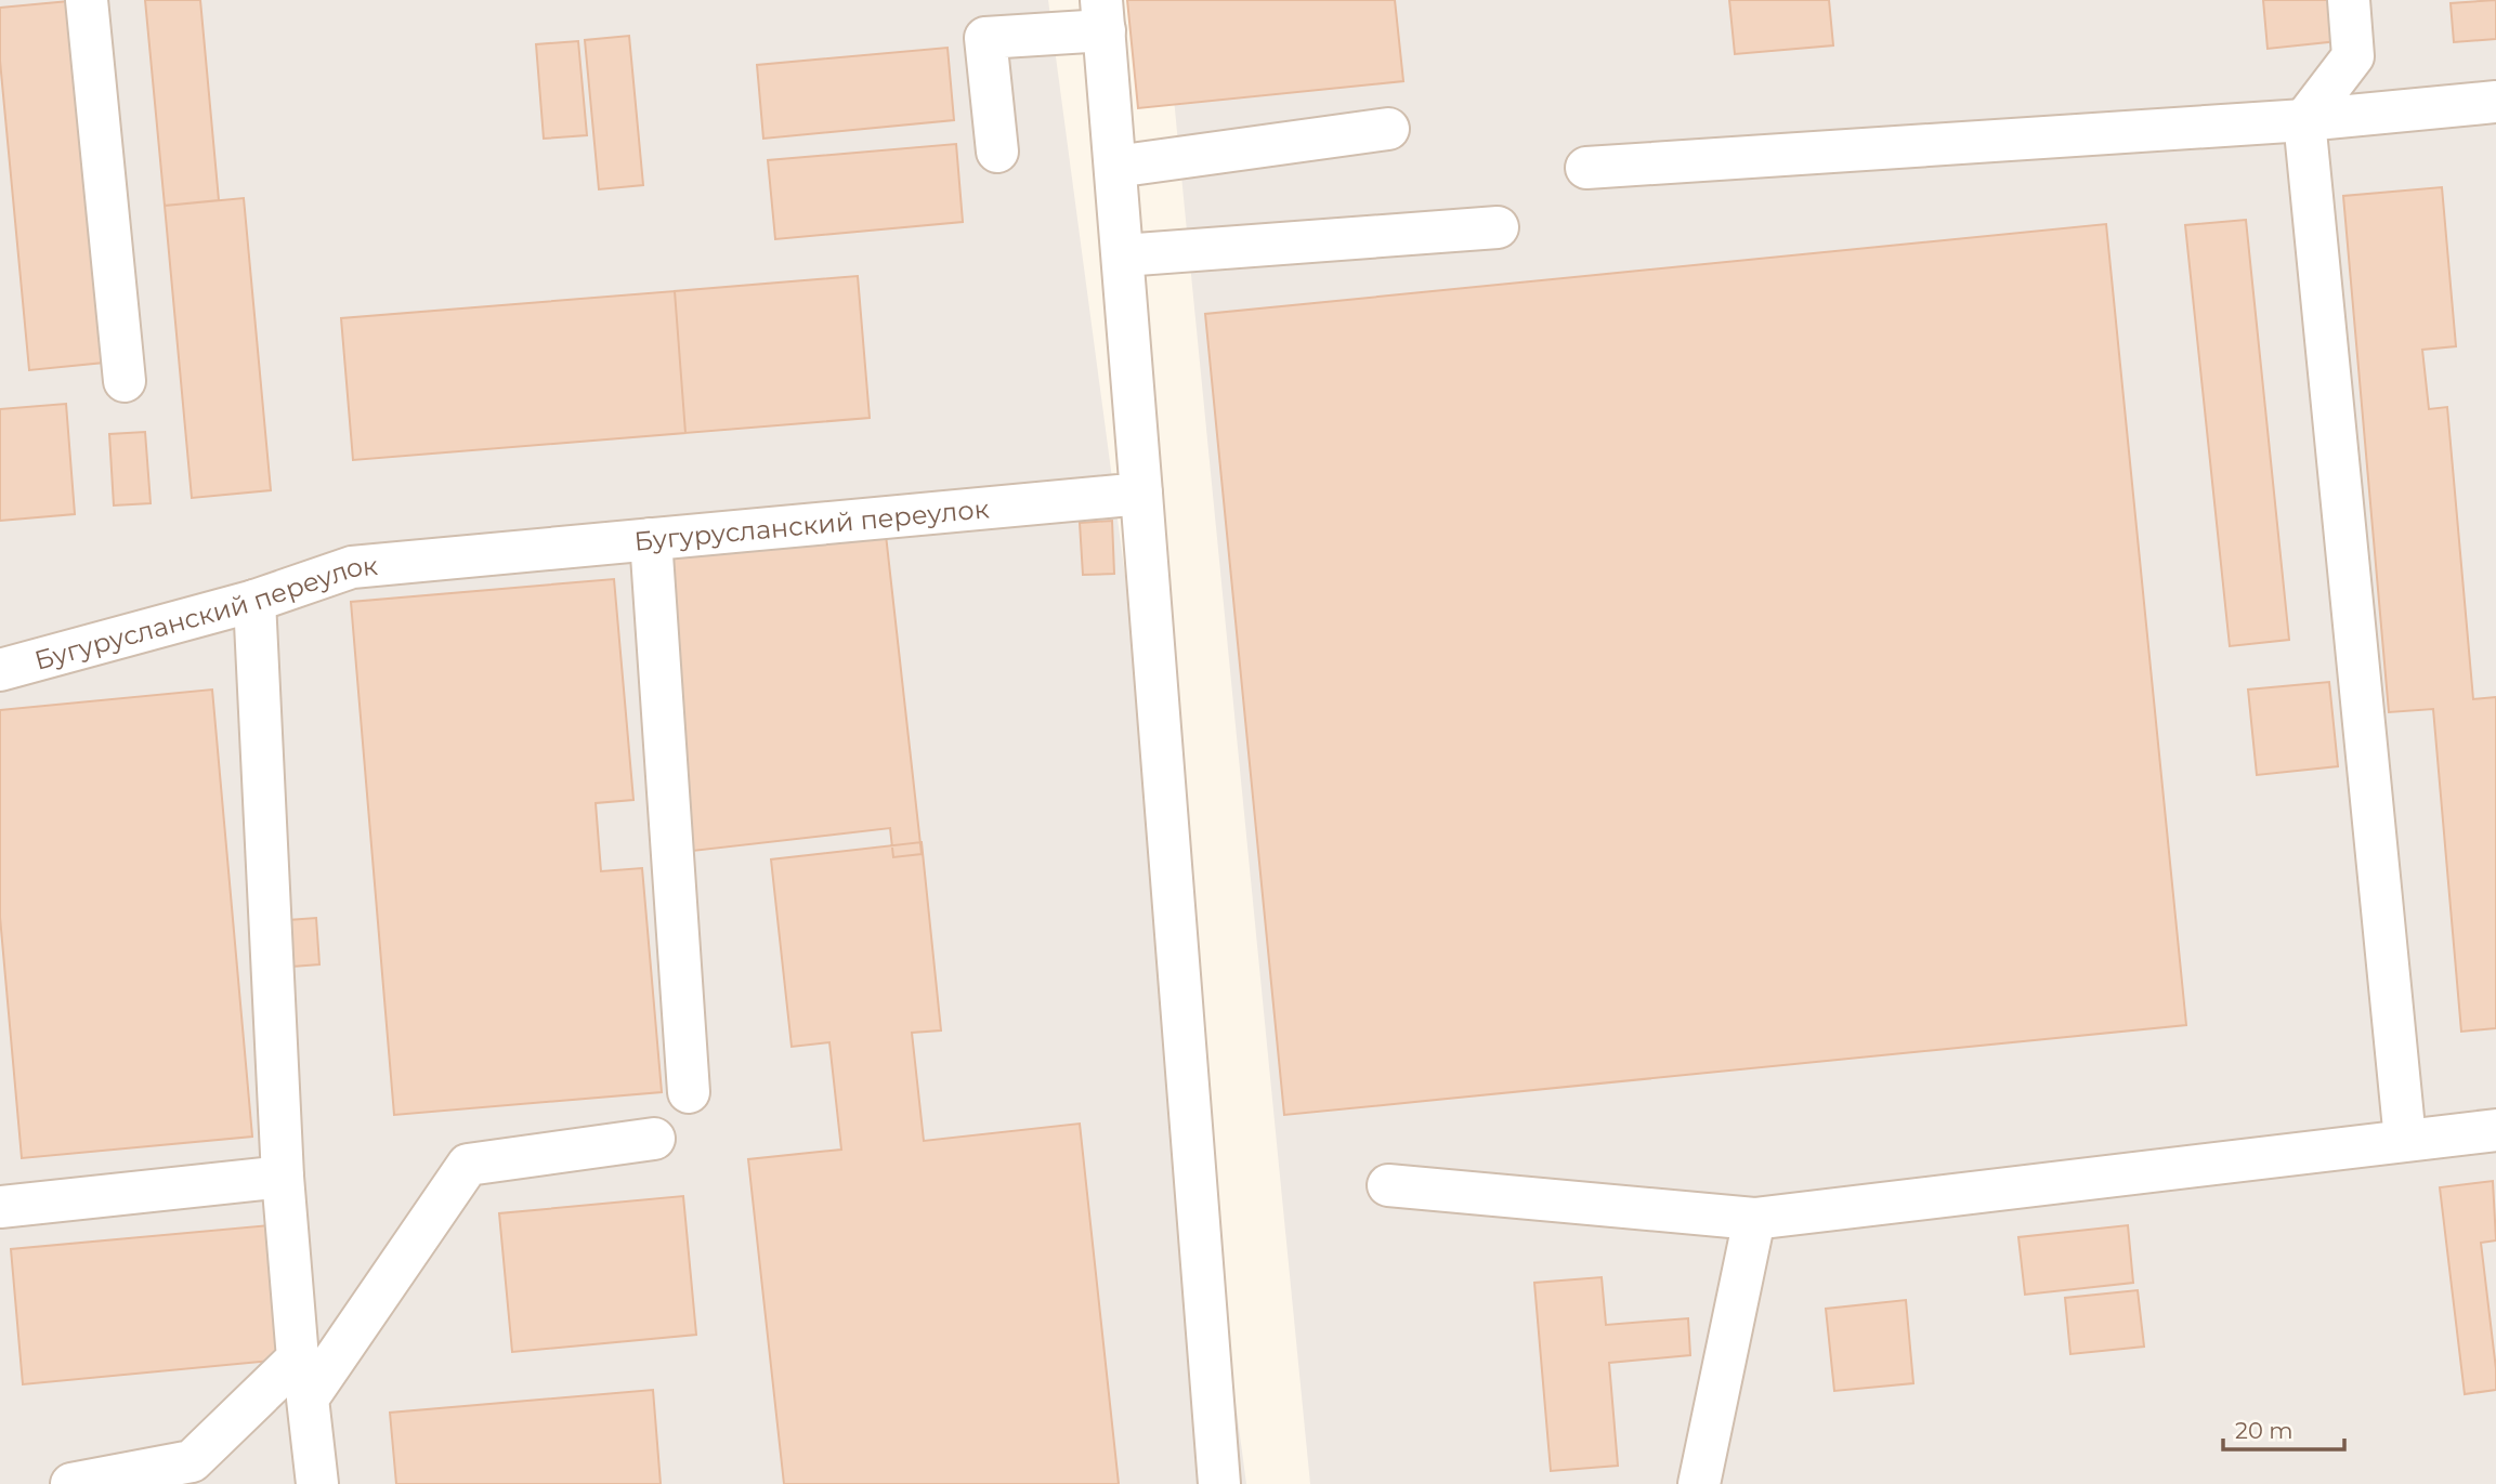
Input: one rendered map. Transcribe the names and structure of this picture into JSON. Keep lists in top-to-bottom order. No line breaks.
{"streets":{"street":["Бугурусланский переулок"]},"scale_bar":"20 m"}
